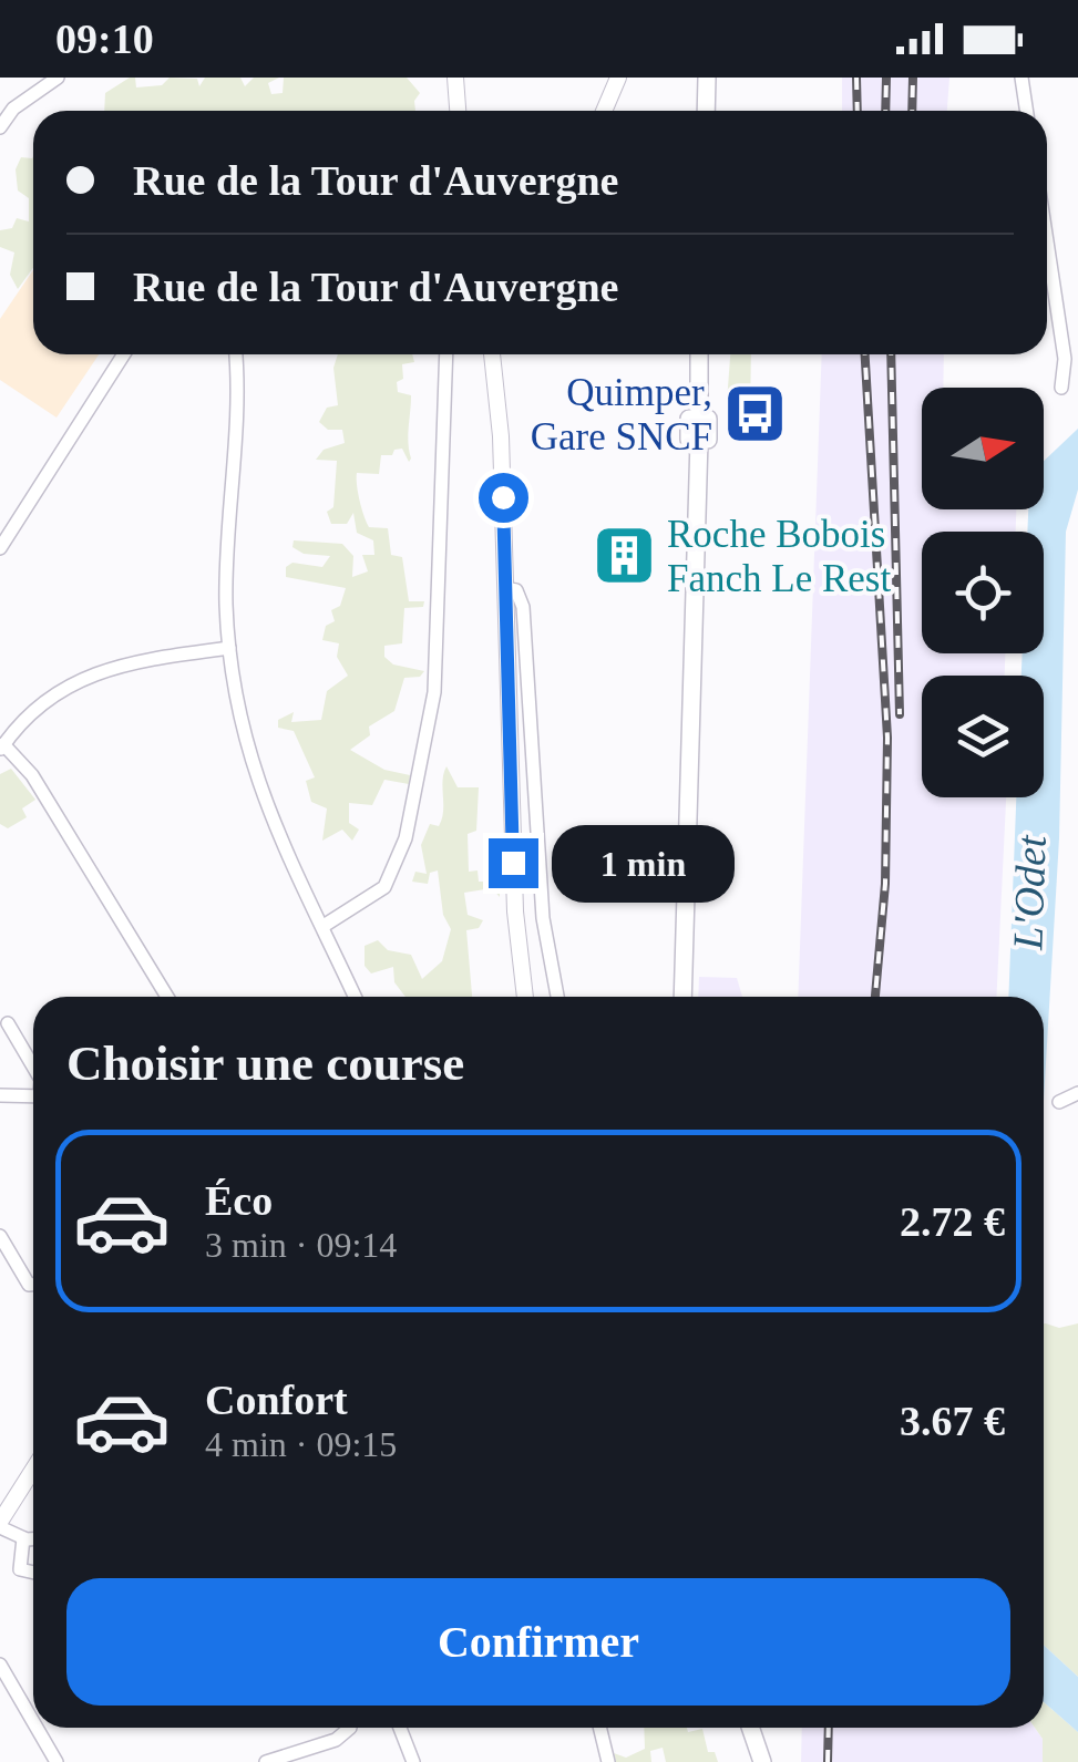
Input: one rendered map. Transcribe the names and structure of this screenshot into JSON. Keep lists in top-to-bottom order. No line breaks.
{"water":["L'Odet"],"places":{"bus stop":["Quimper, Gare SNCF"],"building":["Roche Bobois Fanch Le Rest"]},"north":"right","page":{"status":"09:10","banner":["Rue de la Tour d'Auvergne","Rue de la Tour d'Auvergne"],"bubble":"1 min","heading":"Choisir une course","list":[{"name":"Éco","note":"3 min · 09:14","value":"2.72 €"},{"name":"Confort","note":"4 min · 09:15","value":"3.67 €"}],"buttons":"Confirmer"}}
